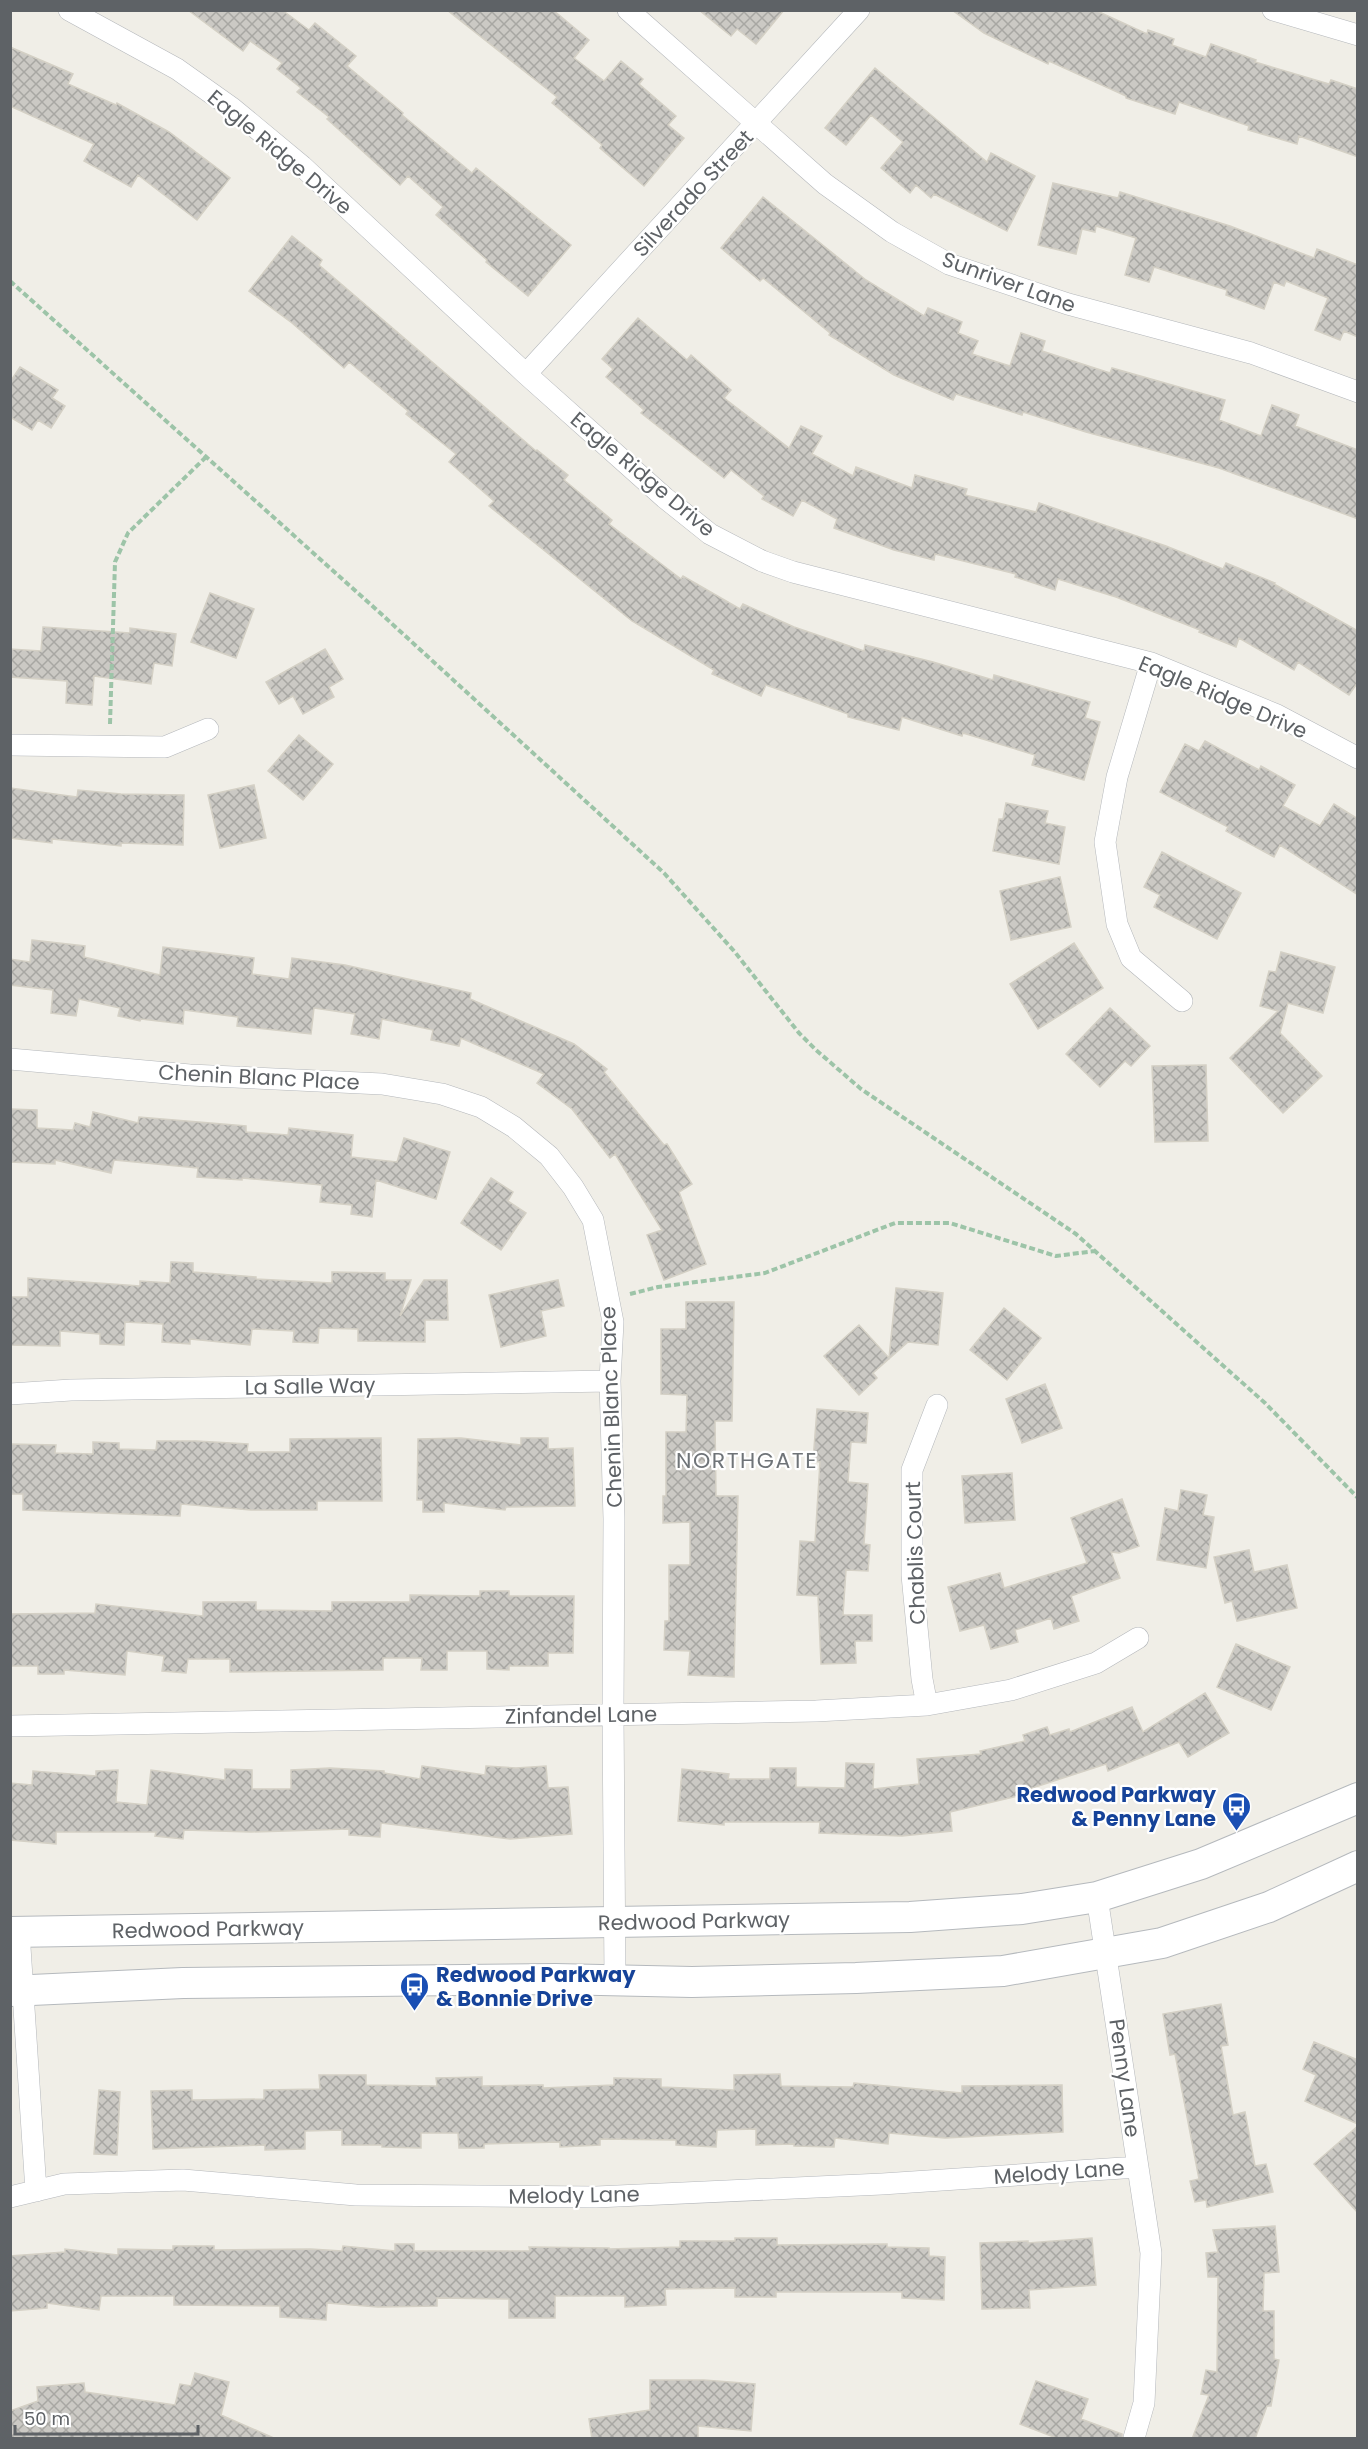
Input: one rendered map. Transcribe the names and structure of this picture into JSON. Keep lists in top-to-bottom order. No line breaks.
{"streets":{"main road":["Redwood Parkway"],"street":["Eagle Ridge Drive","Silverado Street","Sunriver Lane","Chenin Blanc Place","La Salle Way","Chablis Court","Zinfandel Lane","Penny Lane","Melody Lane"]},"crossings":[["Eagle Ridge Drive","Silverado Street"],["Silverado Street","Sunriver Lane"],["Chenin Blanc Place","La Salle Way"],["Chenin Blanc Place","Zinfandel Lane"],["Chenin Blanc Place","Redwood Parkway"],["Chablis Court","Zinfandel Lane"],["Redwood Parkway","Penny Lane"],["Penny Lane","Melody Lane"]],"districts":["NORTHGATE"],"places":{"bus stop":["Redwood Parkway & Penny Lane","Redwood Parkway & Bonnie Drive"]},"scale_bar":"50 m"}
